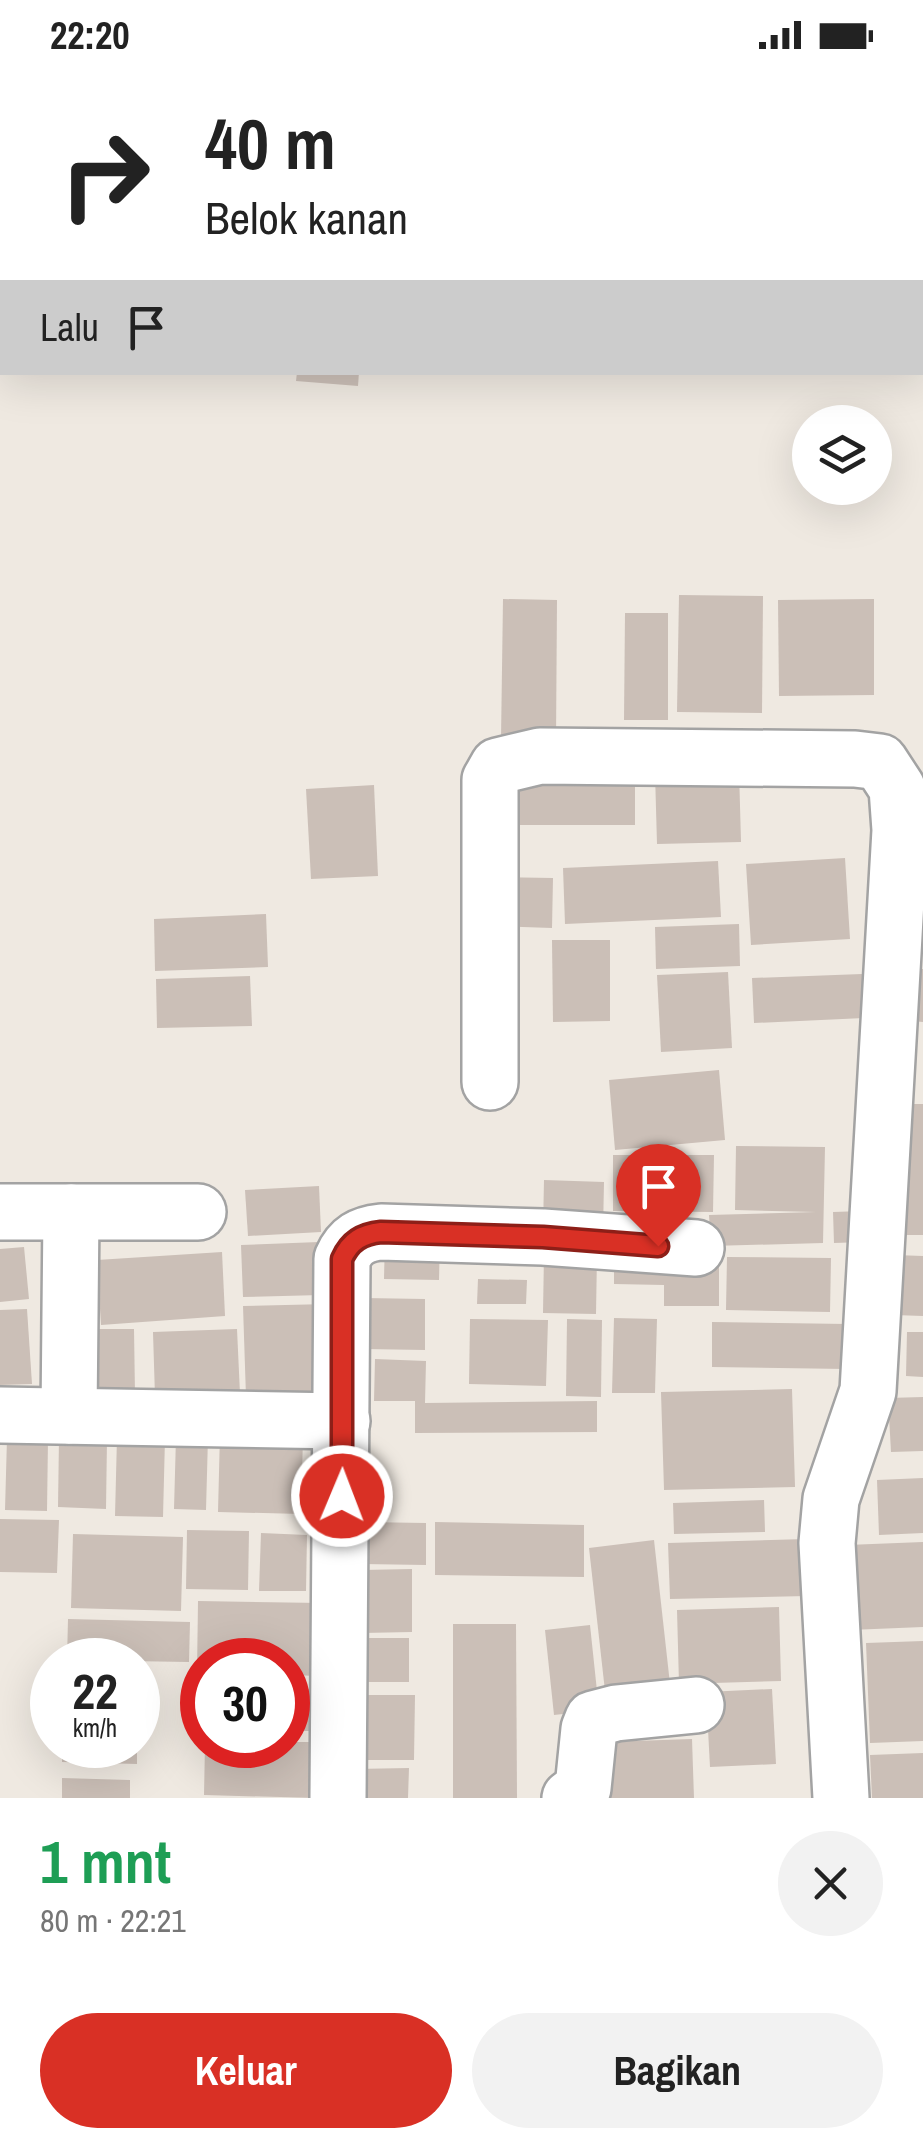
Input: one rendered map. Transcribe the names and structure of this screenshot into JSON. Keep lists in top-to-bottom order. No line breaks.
{"page":{"status":"22:20","turn":["40 m","Belok kanan"],"then":"Lalu","speed":"22 km/h","limit":"30","heading":["1 mnt","80 m · 22:21"],"buttons":["Keluar","Bagikan"]}}
